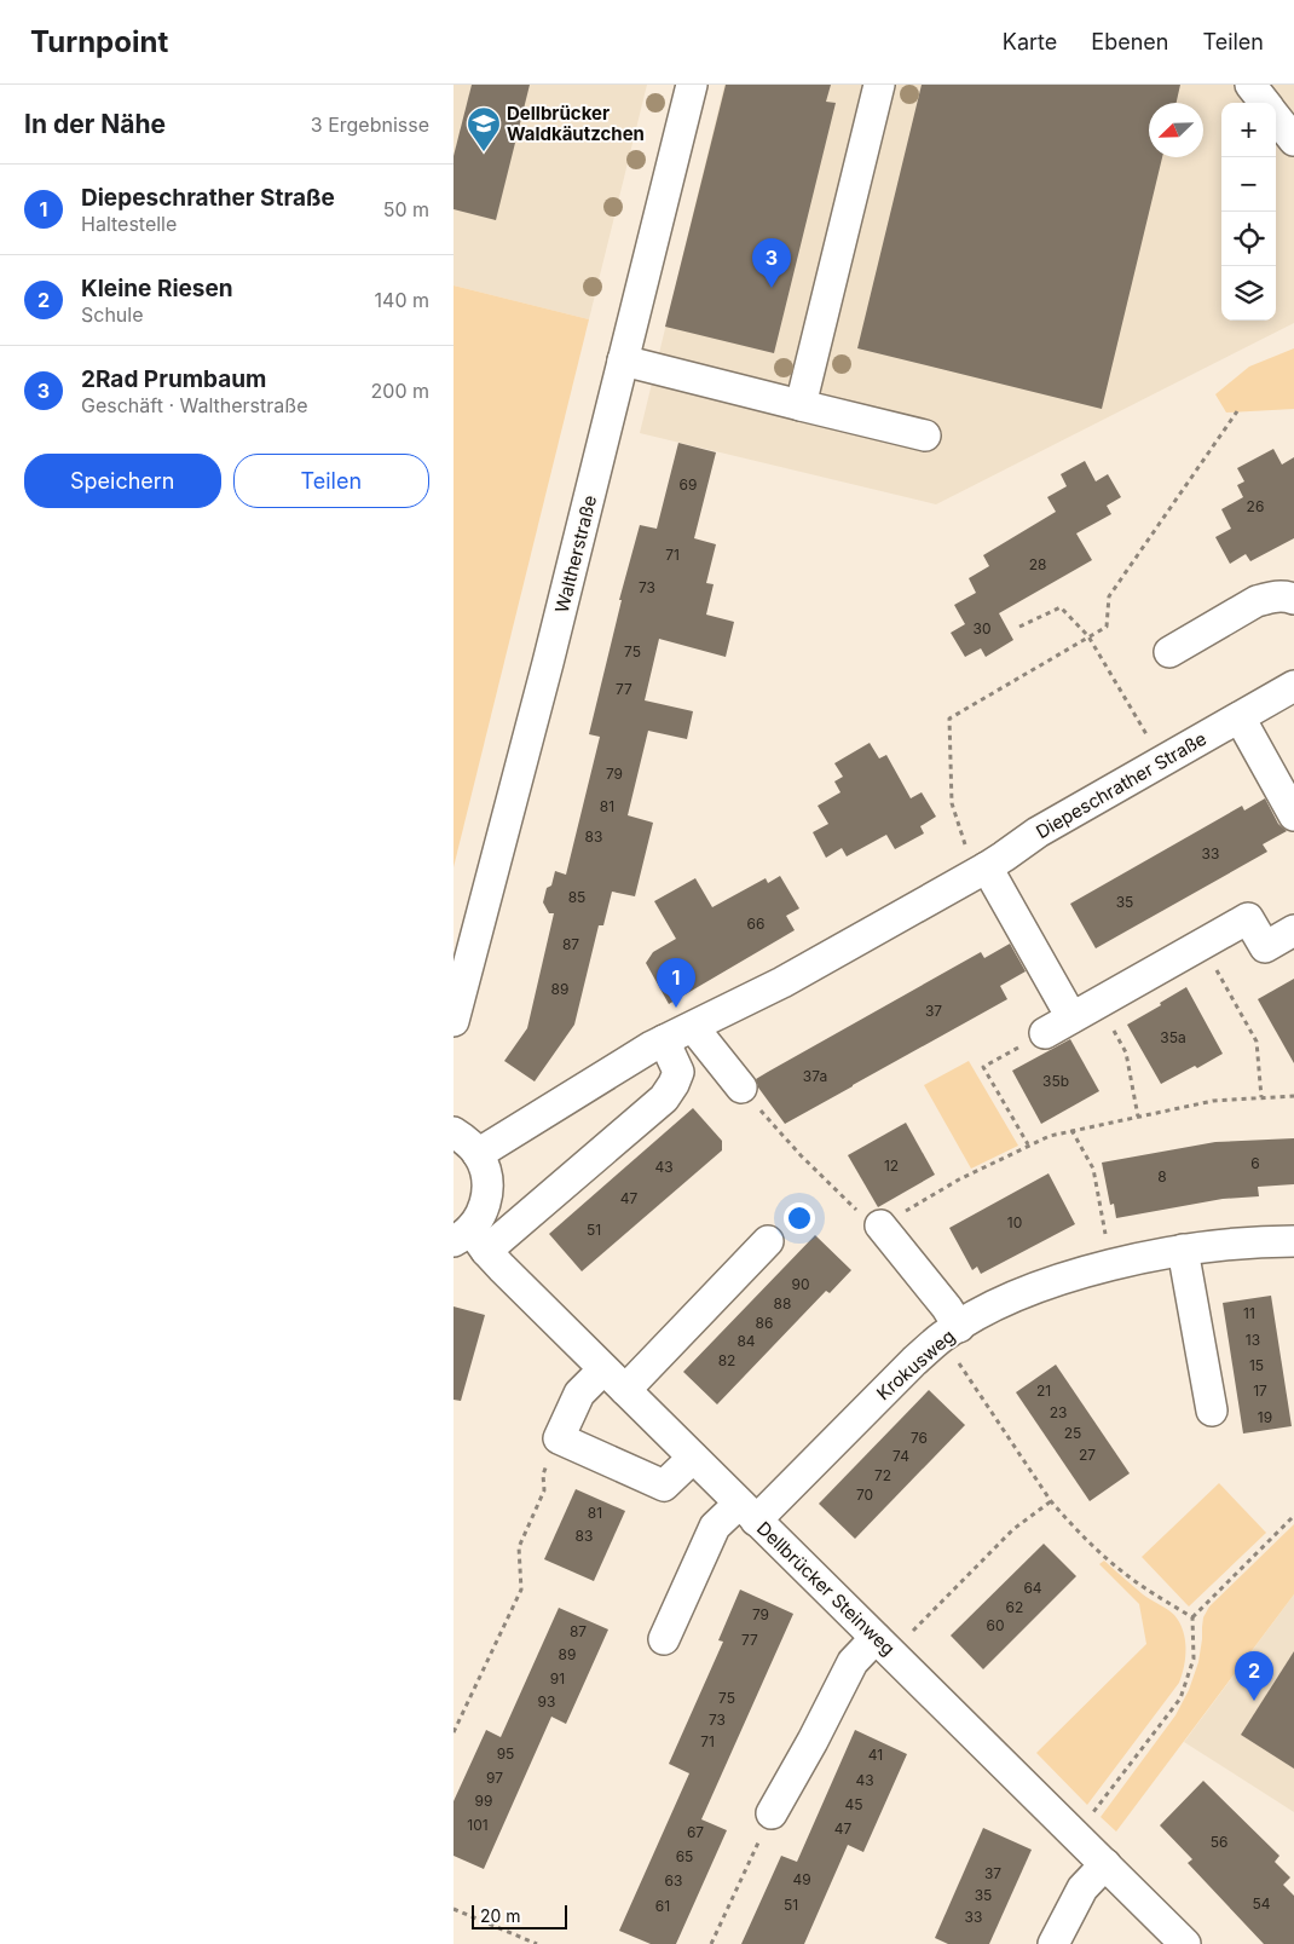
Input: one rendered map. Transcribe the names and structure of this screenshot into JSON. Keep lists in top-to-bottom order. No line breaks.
{"streets":{"street":["Waltherstraße","Diepeschrather Straße","Krokusweg","Dellbrücker Steinweg"]},"crossings":[["Krokusweg","Dellbrücker Steinweg"]],"places":{"school or university":["Dellbrücker Waldkäutzchen"]},"house_numbers":["69","26","71","28","73","30","75","77","79","81","83","33","85","35","66","87","89","37","35a","37a","35b","6","12","43","8","47","10","51","90","88","11","86","13","84","82","15","21","17","23","19","25","76","27","74","72","70","81","83","64","62","79","60","87","77","89","91","75","93","73","71","95","41","97","43","99","45","101","47","67","56","65","37","49","63","35","54","51","61","33"],"scale_bar":"20 m","north":"bottom left","page":{"header":"Turnpoint","nav":["Karte","Ebenen","Teilen"],"heading":["In der Nähe","3 Ergebnisse"],"map_buttons":["+","−"],"list":[{"mark":"1","name":"Diepeschrather Straße","note":"Haltestelle","value":"50 m"},{"mark":"2","name":"Kleine Riesen","note":"Schule","value":"140 m"},{"mark":"3","name":"2Rad Prumbaum","note":"Geschäft · Waltherstraße","value":"200 m"}],"pins":["3","1","2"],"buttons":["Speichern","Teilen"],"scale":"20 m"}}
